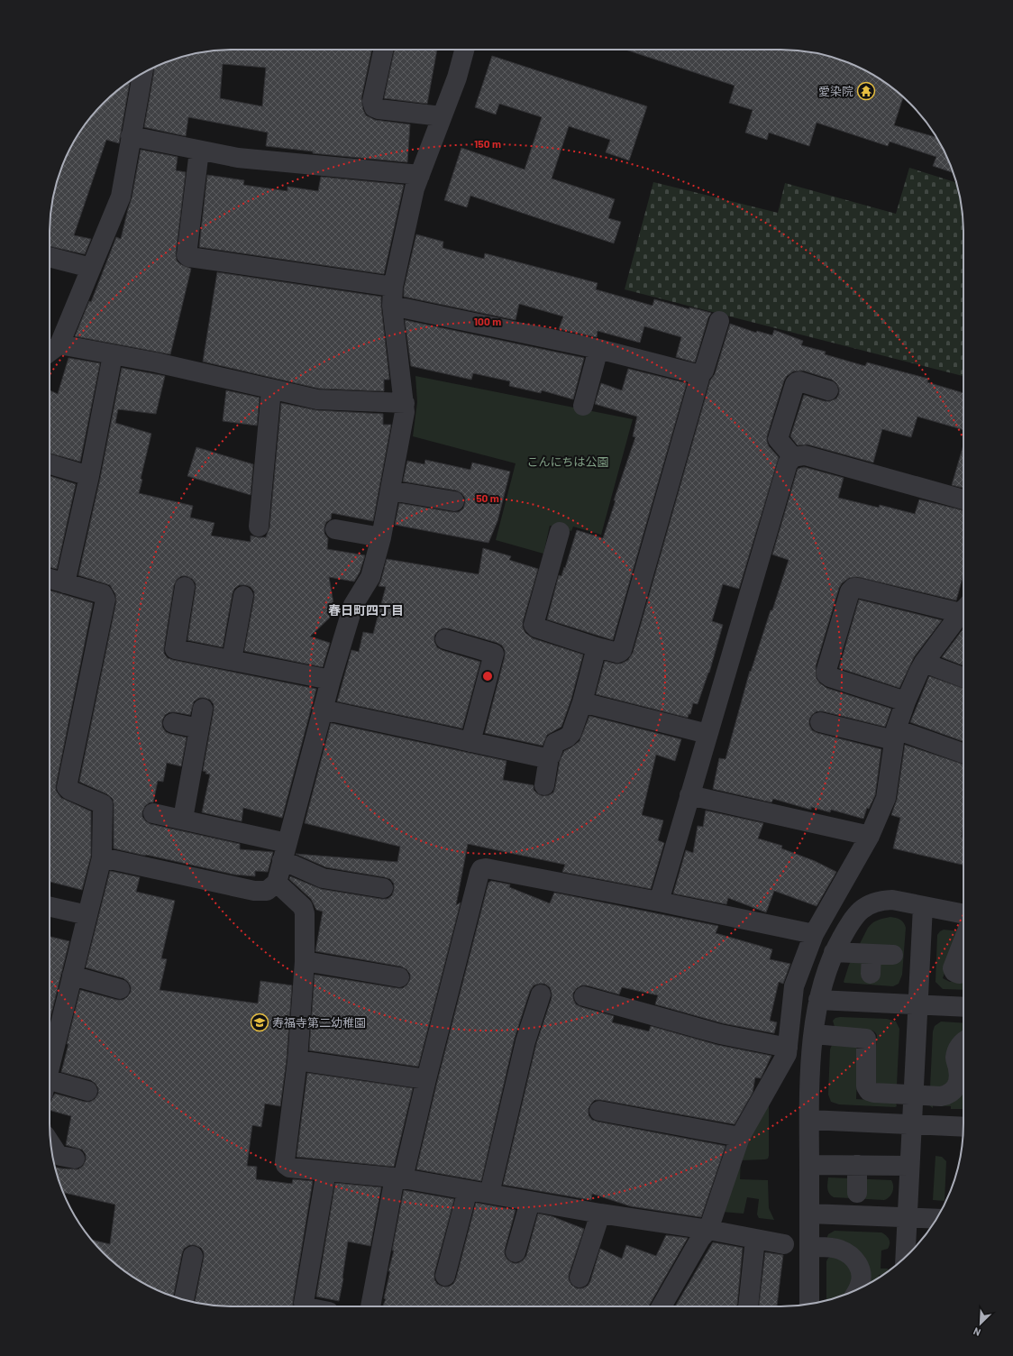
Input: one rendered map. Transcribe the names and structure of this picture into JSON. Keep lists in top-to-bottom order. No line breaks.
{"districts":["春日町四丁目"],"parks":["こんにちは公園"],"places":{"temple":["愛染院"],"school or university":["寿福寺第二幼稚園"]},"north":"bottom left","rings":["150 m","100 m","50 m"]}
